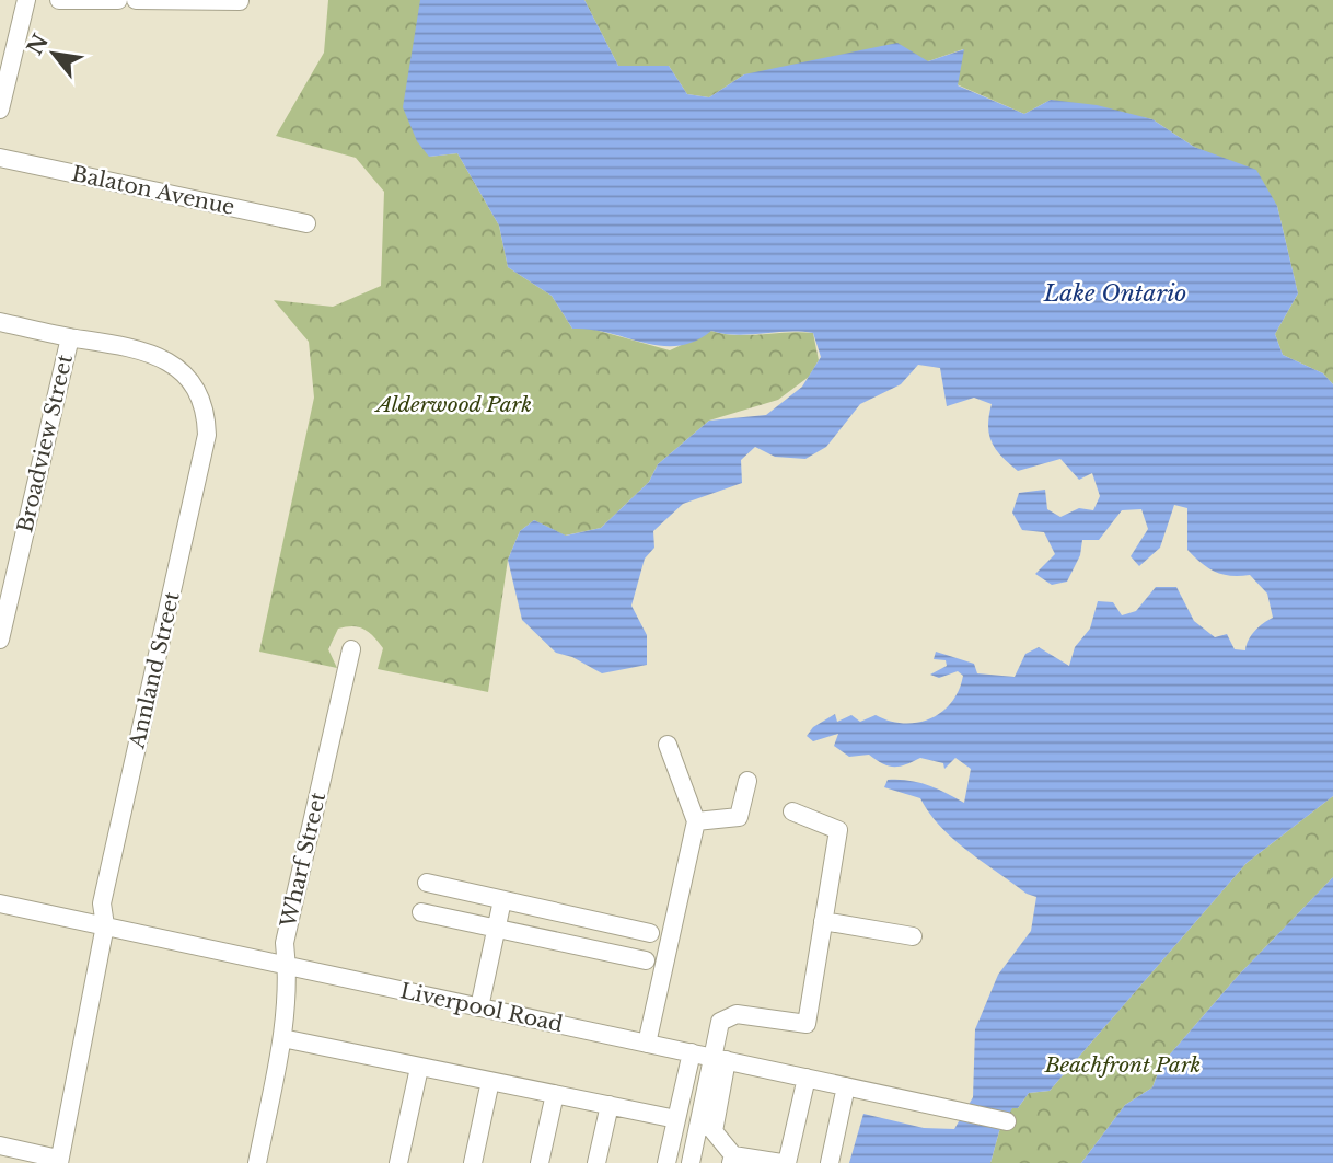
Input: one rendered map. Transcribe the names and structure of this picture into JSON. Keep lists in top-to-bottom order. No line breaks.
{"streets":{"street":["Balaton Avenue","Broadview Street","Annland Street","Wharf Street","Liverpool Road"]},"crossings":[["Broadview Street","Annland Street"],["Annland Street","Liverpool Road"],["Wharf Street","Liverpool Road"]],"water":["Lake Ontario"],"parks":["Alderwood Park","Beachfront Park"],"north":"top left"}
